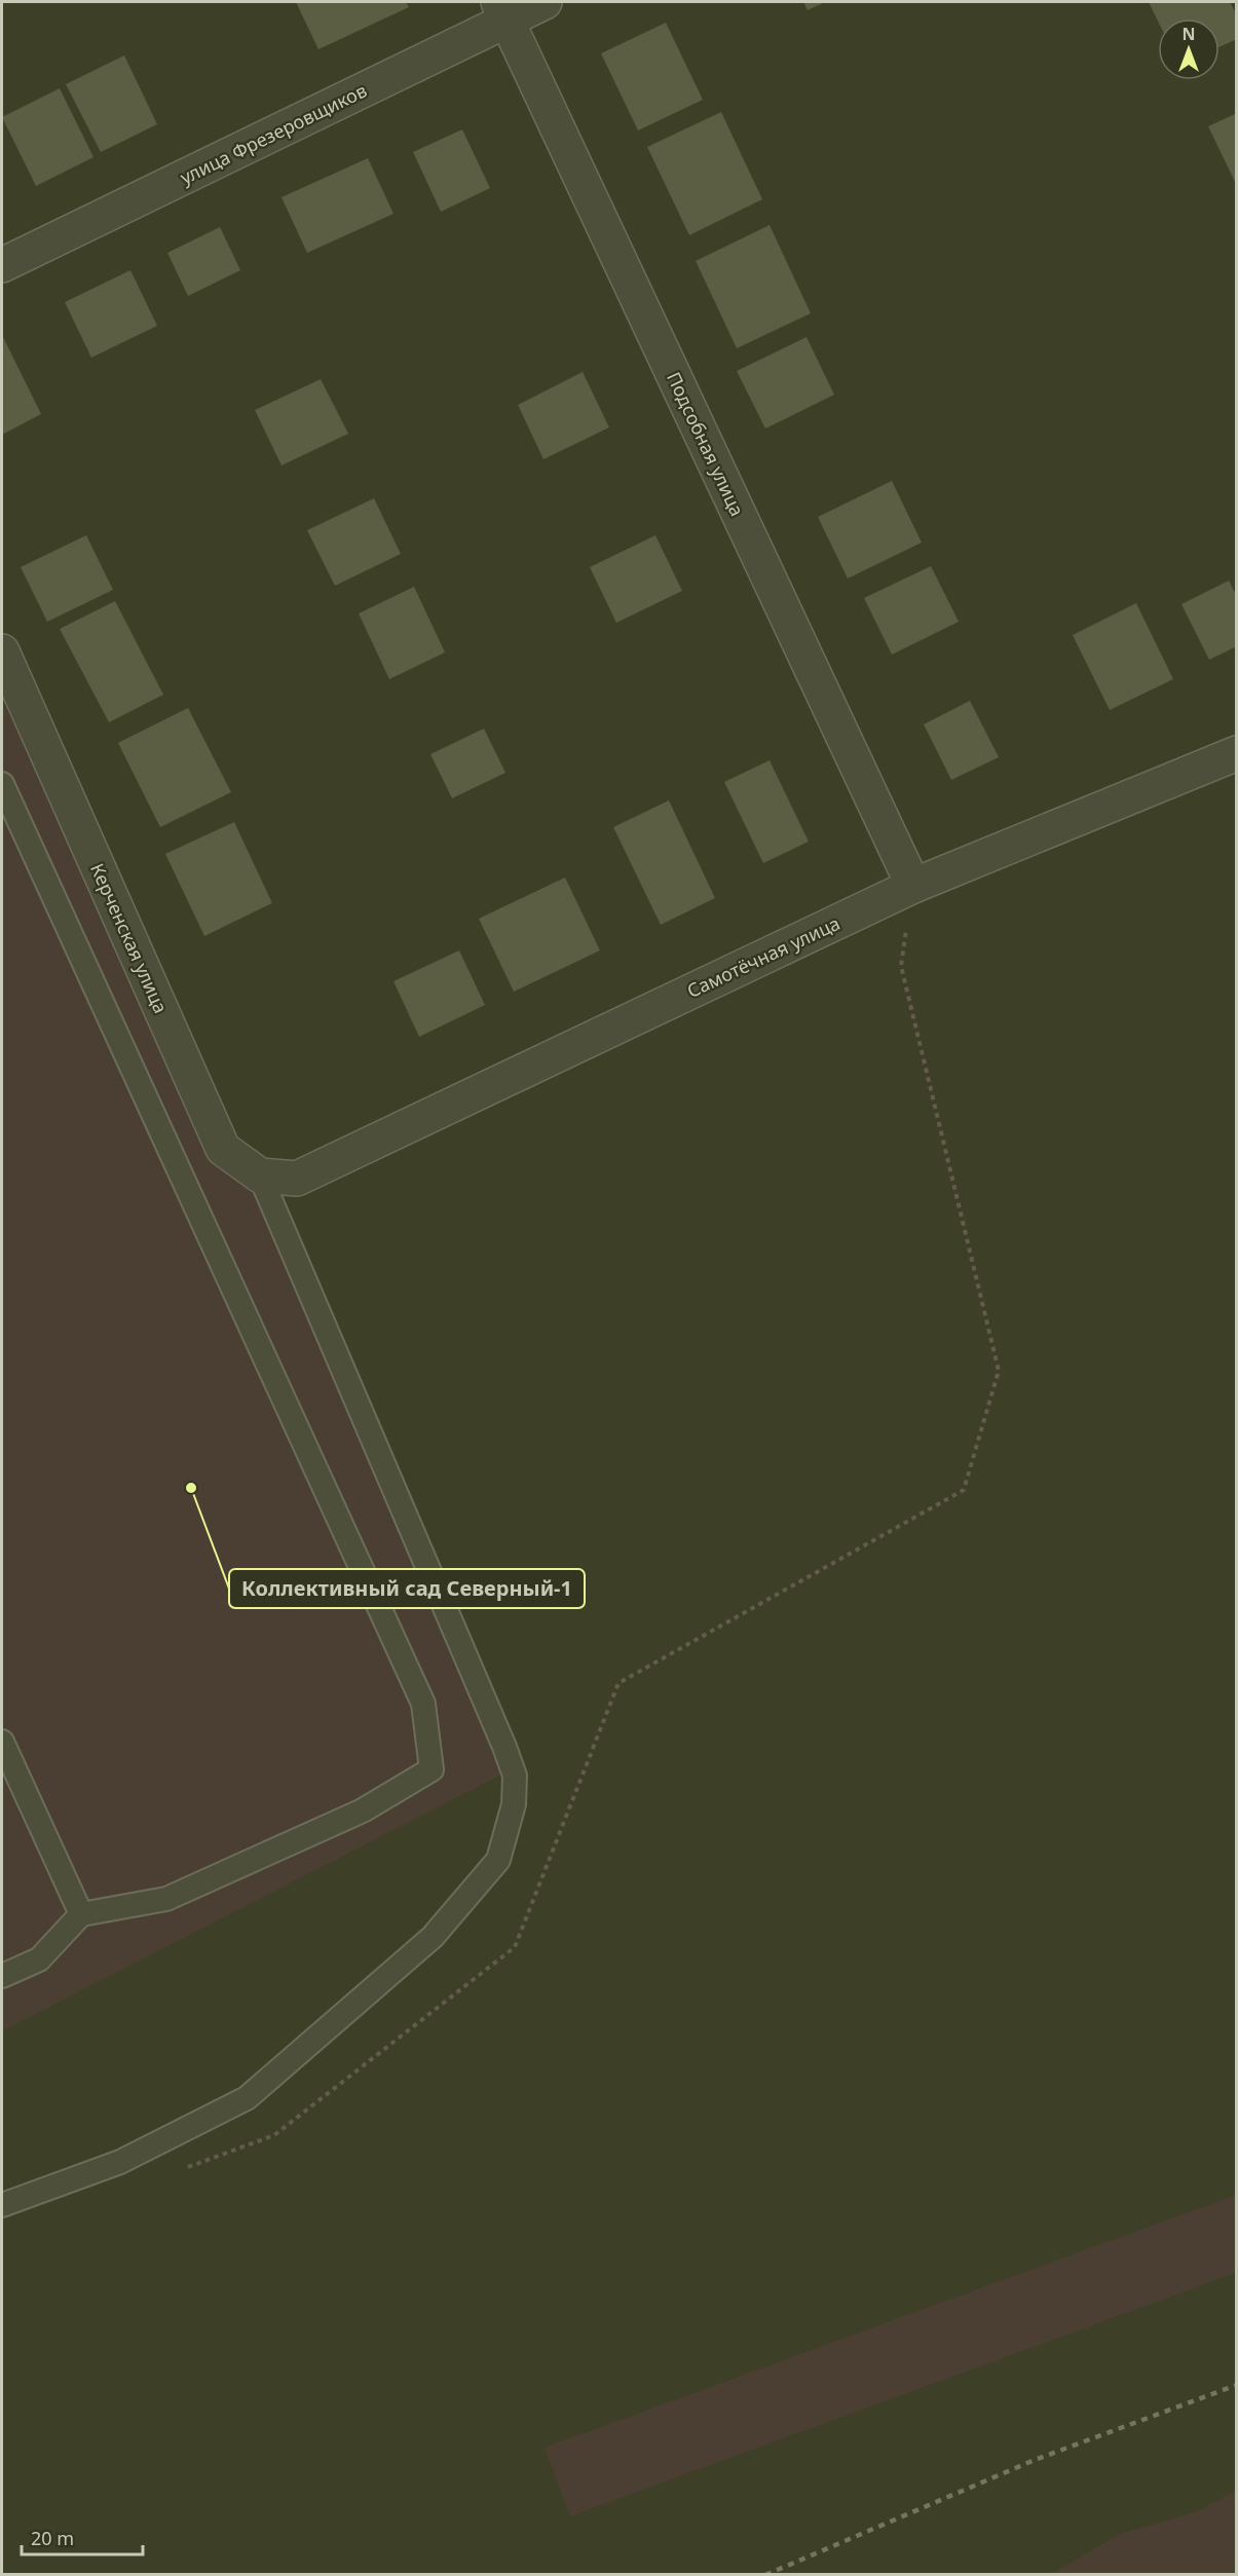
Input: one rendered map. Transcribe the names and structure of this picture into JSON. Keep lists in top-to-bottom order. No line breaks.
{"streets":{"street":["улица Фрезеровщиков","Подсобная улица","Керченская улица","Самотёчная улица"]},"crossings":[["улица Фрезеровщиков","Подсобная улица"],["Подсобная улица","Самотёчная улица"],["Керченская улица","Самотёчная улица"]],"places":["Коллективный сад Северный-1"],"scale_bar":"20 m","north":"top"}
